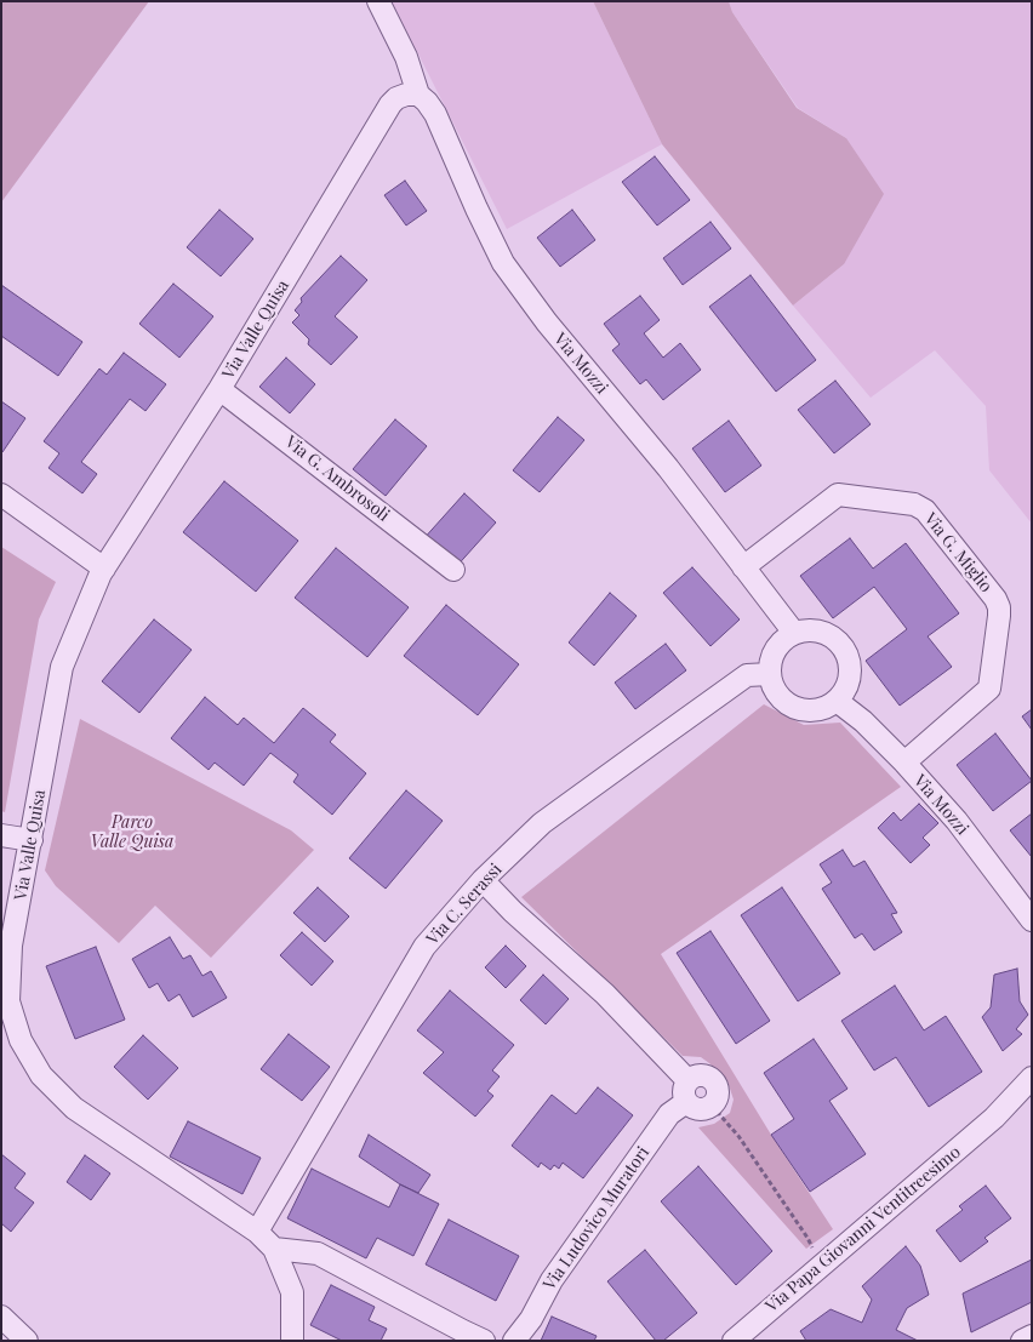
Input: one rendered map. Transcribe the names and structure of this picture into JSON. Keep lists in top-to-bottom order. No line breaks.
{"streets":{"street":["Via Valle Quisa","Via Mozzi","Via G. Ambrosoli","Via G. Miglio","Via C. Serassi","Via Ludovico Muratori","Via Papa Giovanni Ventitreesimo"]},"crossings":[["Via Valle Quisa","Via Mozzi"],["Via Valle Quisa","Via G. Ambrosoli"],["Via Valle Quisa","Via C. Serassi"],["Via Mozzi","Via G. Miglio"],["Via Mozzi","Via C. Serassi"]],"parks":["Parco Valle Quisa"]}
